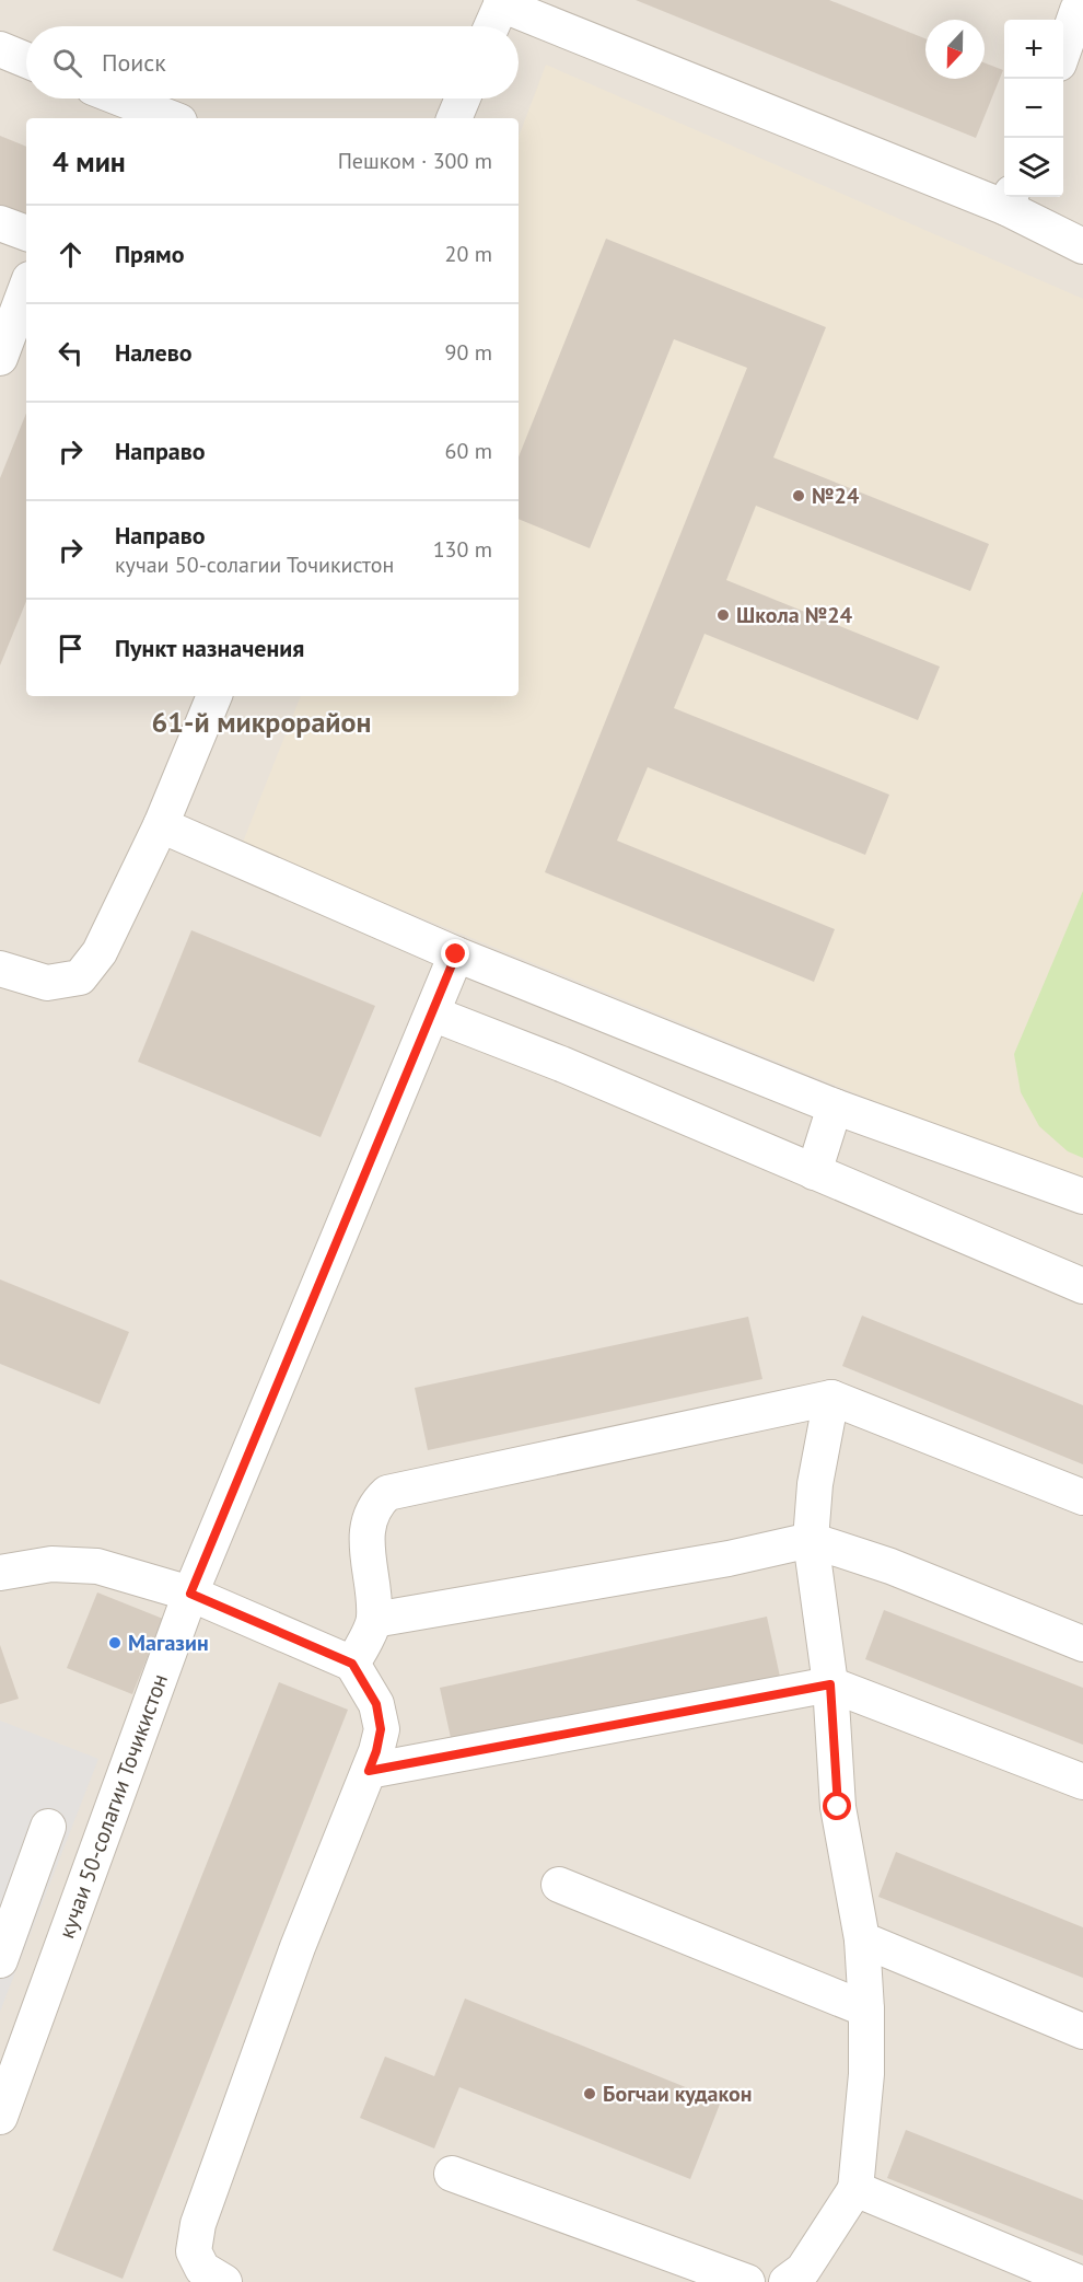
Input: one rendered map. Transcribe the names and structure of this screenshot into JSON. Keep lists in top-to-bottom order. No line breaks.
{"streets":{"street":["кучаи 50-солагии Точикистон"]},"districts":["61-й микрорайон"],"places":["№24","Школа №24","Магазин","Богчаи кудакон"],"north":"bottom","page":{"map_buttons":["+","−"],"search":"Поиск","heading":["4 мин","Пешком · 300 m"],"list":[["Прямо","20 m"],["Налево","90 m"],["Направо","60 m"],["Направо","кучаи 50-солагии Точикистон","130 m"],"Пункт назначения"]}}
